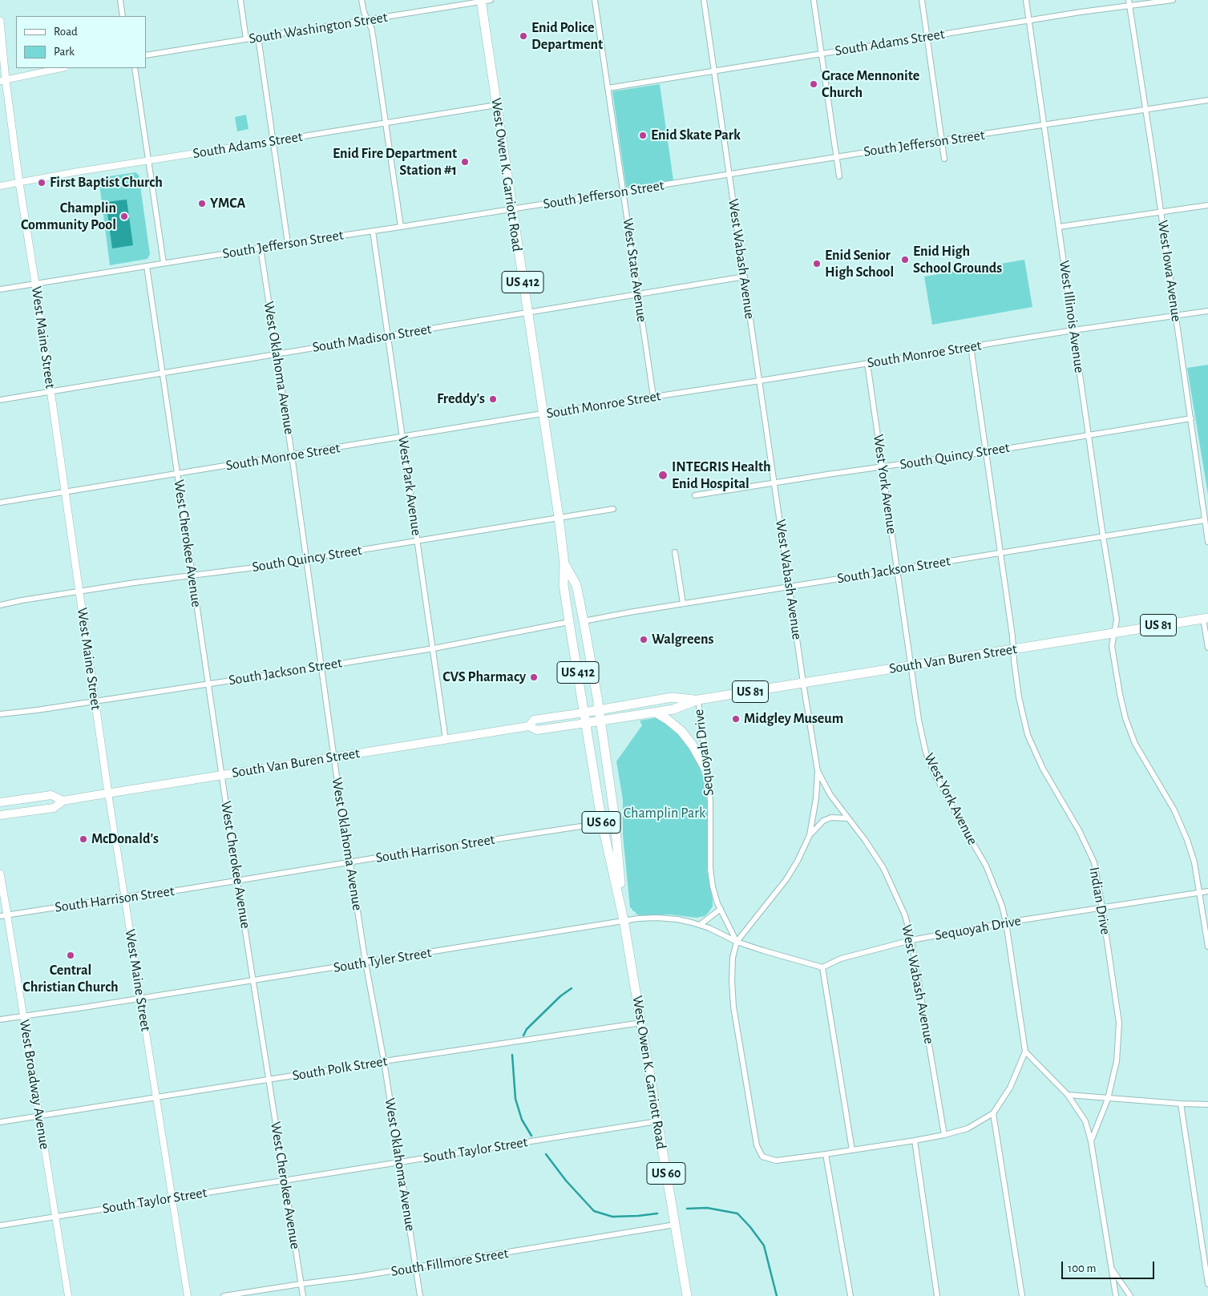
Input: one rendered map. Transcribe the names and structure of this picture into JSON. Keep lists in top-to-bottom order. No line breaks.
{"streets":{"highway":["West Owen K. Garriott Road","US 412","US 81","South Van Buren Street","US 60"],"main road":["West Maine Street","West Broadway Avenue"],"street":["South Washington Street","South Adams Street","South Jefferson Street","West Wabash Avenue","West State Avenue","West Iowa Avenue","West Illinois Avenue","South Madison Street","South Monroe Street","West Oklahoma Avenue","South Quincy Street","West York Avenue","West Park Avenue","West Cherokee Avenue","South Jackson Street","Sequoyah Drive","South Harrison Street","Indian Drive","South Tyler Street","South Polk Street","South Taylor Street","South Fillmore Street"]},"crossings":[["South Washington Street","West Owen K. Garriott Road"],["South Adams Street","West Owen K. Garriott Road"],["South Adams Street","West Wabash Avenue"],["South Adams Street","West State Avenue"],["South Adams Street","West Iowa Avenue"],["South Adams Street","West Illinois Avenue"],["South Adams Street","West Maine Street"],["South Jefferson Street","West Owen K. Garriott Road"],["South Jefferson Street","West Wabash Avenue"],["South Jefferson Street","West State Avenue"],["South Jefferson Street","West Iowa Avenue"],["South Jefferson Street","West Illinois Avenue"],["South Jefferson Street","West Maine Street"],["South Jefferson Street","West Oklahoma Avenue"],["South Jefferson Street","West Park Avenue"],["South Jefferson Street","West Cherokee Avenue"],["West Owen K. Garriott Road","South Madison Street"],["West Owen K. Garriott Road","South Monroe Street"],["West Owen K. Garriott Road","South Quincy Street"],["West Owen K. Garriott Road","South Jackson Street"],["West Owen K. Garriott Road","South Van Buren Street"],["West Owen K. Garriott Road","South Harrison Street"],["West Owen K. Garriott Road","South Tyler Street"],["West Owen K. Garriott Road","South Polk Street"],["West Owen K. Garriott Road","South Taylor Street"],["West Owen K. Garriott Road","South Fillmore Street"],["West Wabash Avenue","South Madison Street"],["West Wabash Avenue","South Monroe Street"],["West Wabash Avenue","South Quincy Street"],["West Wabash Avenue","South Jackson Street"],["West Wabash Avenue","South Van Buren Street"],["West Wabash Avenue","Sequoyah Drive"],["West State Avenue","South Madison Street"],["West State Avenue","South Monroe Street"],["West Iowa Avenue","South Monroe Street"],["West Iowa Avenue","South Quincy Street"],["West Iowa Avenue","South Jackson Street"],["West Illinois Avenue","South Monroe Street"],["West Illinois Avenue","South Quincy Street"],["West Illinois Avenue","South Jackson Street"],["West Illinois Avenue","South Van Buren Street"],["West Illinois Avenue","Sequoyah Drive"],["West Maine Street","South Madison Street"],["West Maine Street","South Monroe Street"],["West Maine Street","South Quincy Street"],["West Maine Street","South Jackson Street"],["West Maine Street","South Van Buren Street"],["West Maine Street","South Harrison Street"],["West Maine Street","South Tyler Street"],["West Maine Street","South Polk Street"],["West Maine Street","South Taylor Street"],["South Madison Street","West Oklahoma Avenue"],["South Madison Street","West Park Avenue"],["South Madison Street","West Cherokee Avenue"],["South Monroe Street","West Oklahoma Avenue"],["South Monroe Street","West York Avenue"],["South Monroe Street","West Park Avenue"],["South Monroe Street","West Cherokee Avenue"],["South Monroe Street","Indian Drive"],["West Oklahoma Avenue","South Quincy Street"],["West Oklahoma Avenue","South Jackson Street"],["West Oklahoma Avenue","South Van Buren Street"],["West Oklahoma Avenue","South Harrison Street"],["West Oklahoma Avenue","South Tyler Street"],["West Oklahoma Avenue","South Polk Street"],["West Oklahoma Avenue","South Taylor Street"],["West Oklahoma Avenue","South Fillmore Street"],["South Quincy Street","West York Avenue"],["South Quincy Street","West Park Avenue"],["South Quincy Street","West Cherokee Avenue"],["South Quincy Street","Indian Drive"],["West York Avenue","South Jackson Street"],["West York Avenue","South Van Buren Street"],["West York Avenue","Sequoyah Drive"],["West Park Avenue","South Jackson Street"],["West Park Avenue","South Van Buren Street"],["West Cherokee Avenue","South Jackson Street"],["West Cherokee Avenue","South Van Buren Street"],["West Cherokee Avenue","South Harrison Street"],["West Cherokee Avenue","South Tyler Street"],["West Cherokee Avenue","South Polk Street"],["West Cherokee Avenue","South Taylor Street"],["West Cherokee Avenue","South Fillmore Street"],["South Jackson Street","Indian Drive"],["South Van Buren Street","Sequoyah Drive"],["South Van Buren Street","Indian Drive"],["Sequoyah Drive","Indian Drive"],["Sequoyah Drive","South Tyler Street"],["South Harrison Street","West Broadway Avenue"],["South Tyler Street","West Broadway Avenue"],["South Polk Street","West Broadway Avenue"],["West Broadway Avenue","South Taylor Street"]],"parks":["Champlin Park"],"places":["Enid Police Department","Grace Mennonite Church","Enid Skate Park","Enid Fire Department Station #1","First Baptist Church","YMCA","Champlin Community Pool","Enid High School Grounds","Enid Senior High School","Freddy's","INTEGRIS Health Enid Hospital","Walgreens","CVS Pharmacy","Midgley Museum","McDonald's","Central Christian Church"],"legend":["Road","Park"],"scale_bar":"100 m"}
